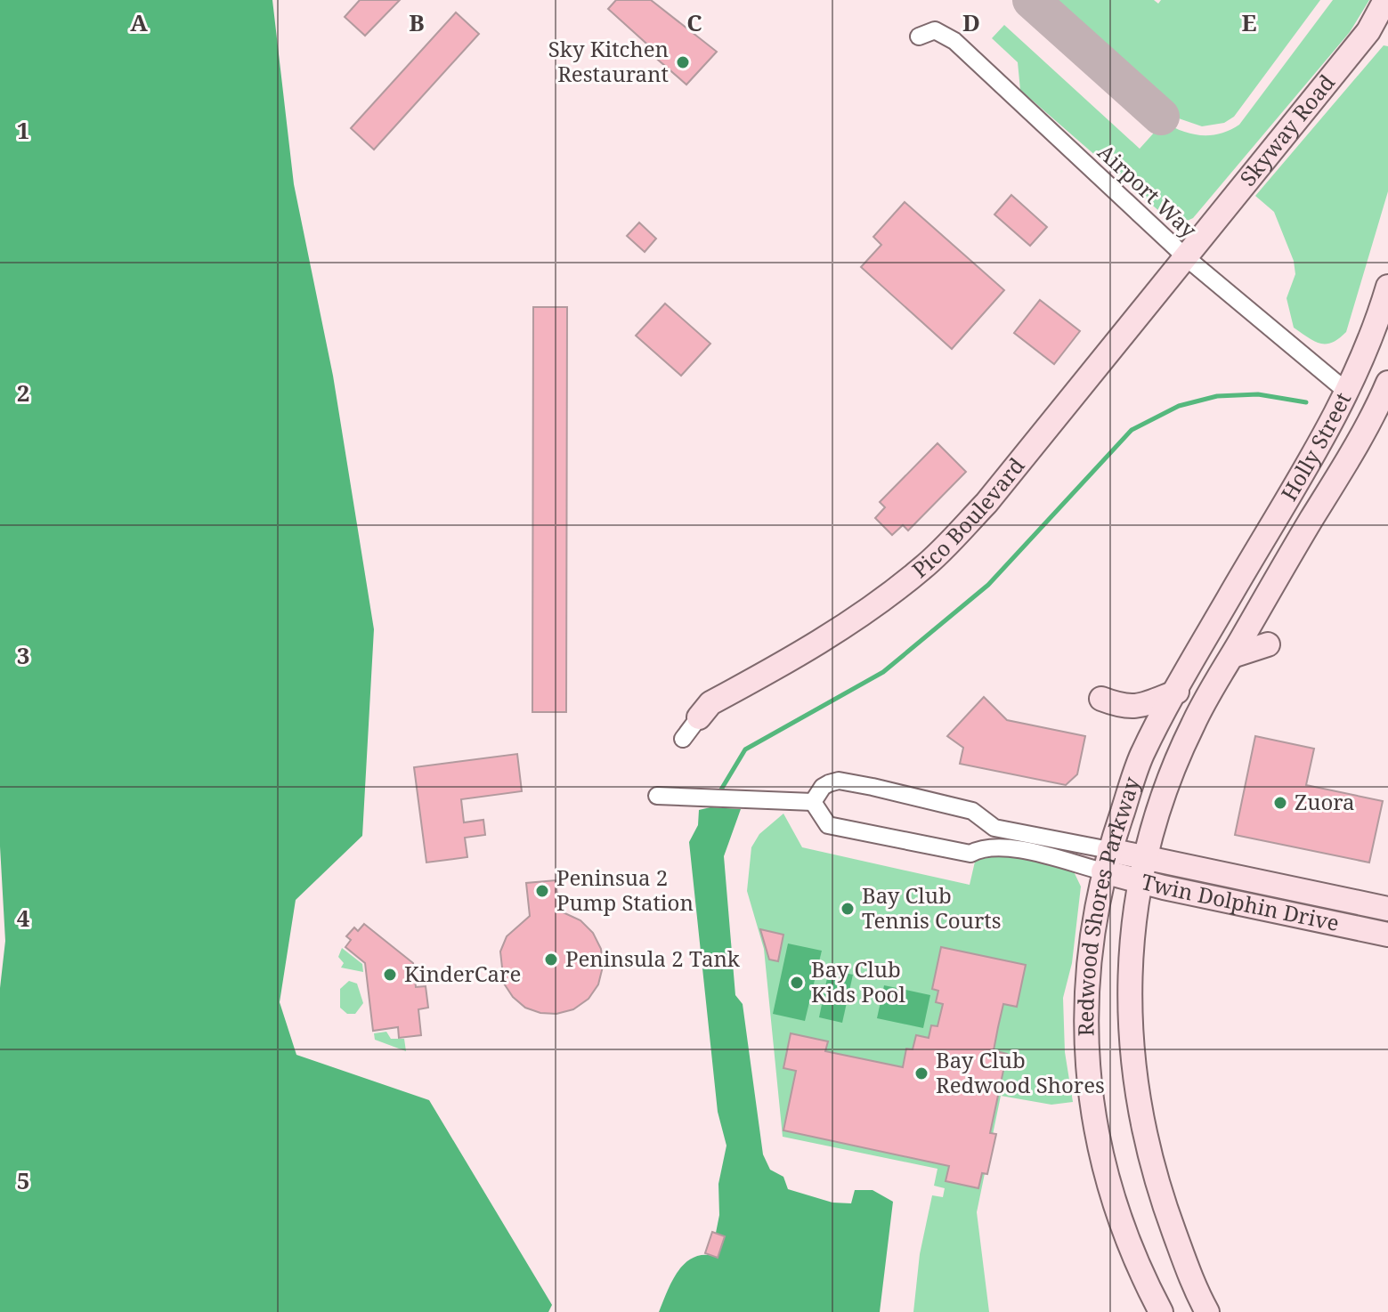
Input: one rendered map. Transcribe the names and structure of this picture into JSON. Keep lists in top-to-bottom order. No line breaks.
{"streets":{"main road":["Skyway Road","Holly Street","Pico Boulevard","Twin Dolphin Drive","Redwood Shores Parkway"],"street":["Airport Way"]},"crossings":[["Skyway Road","Airport Way"],["Skyway Road","Pico Boulevard"],["Airport Way","Holly Street"],["Airport Way","Pico Boulevard"],["Holly Street","Redwood Shores Parkway"],["Twin Dolphin Drive","Redwood Shores Parkway"]],"places":["Sky Kitchen Restaurant","Zuora","Peninsua 2 Pump Station","Bay Club Tennis Courts","Peninsula 2 Tank","KinderCare","Bay Club Kids Pool","Bay Club Redwood Shores"],"grid":{"columns":["A","B","C","D","E"],"rows":["1","2","3","4","5"]}}
